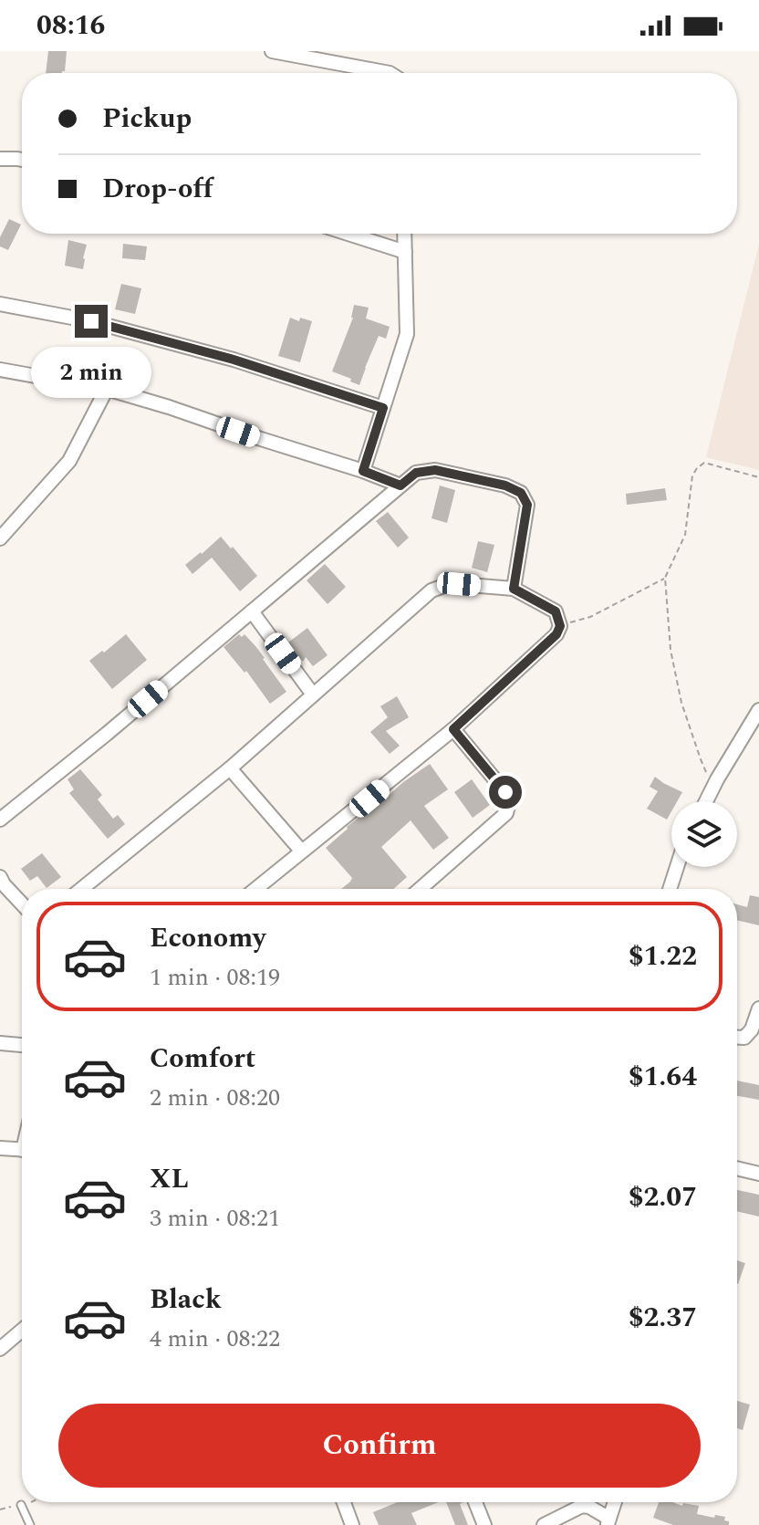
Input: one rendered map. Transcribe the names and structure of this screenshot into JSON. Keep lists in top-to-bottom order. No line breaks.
{"page":{"status":"08:16","banner":["Pickup","Drop-off"],"bubble":"2 min","list":[{"name":"Economy","note":"1 min · 08:19","value":"$1.22"},{"name":"Comfort","note":"2 min · 08:20","value":"$1.64"},{"name":"XL","note":"3 min · 08:21","value":"$2.07"},{"name":"Black","note":"4 min · 08:22","value":"$2.37"}],"buttons":"Confirm"}}
